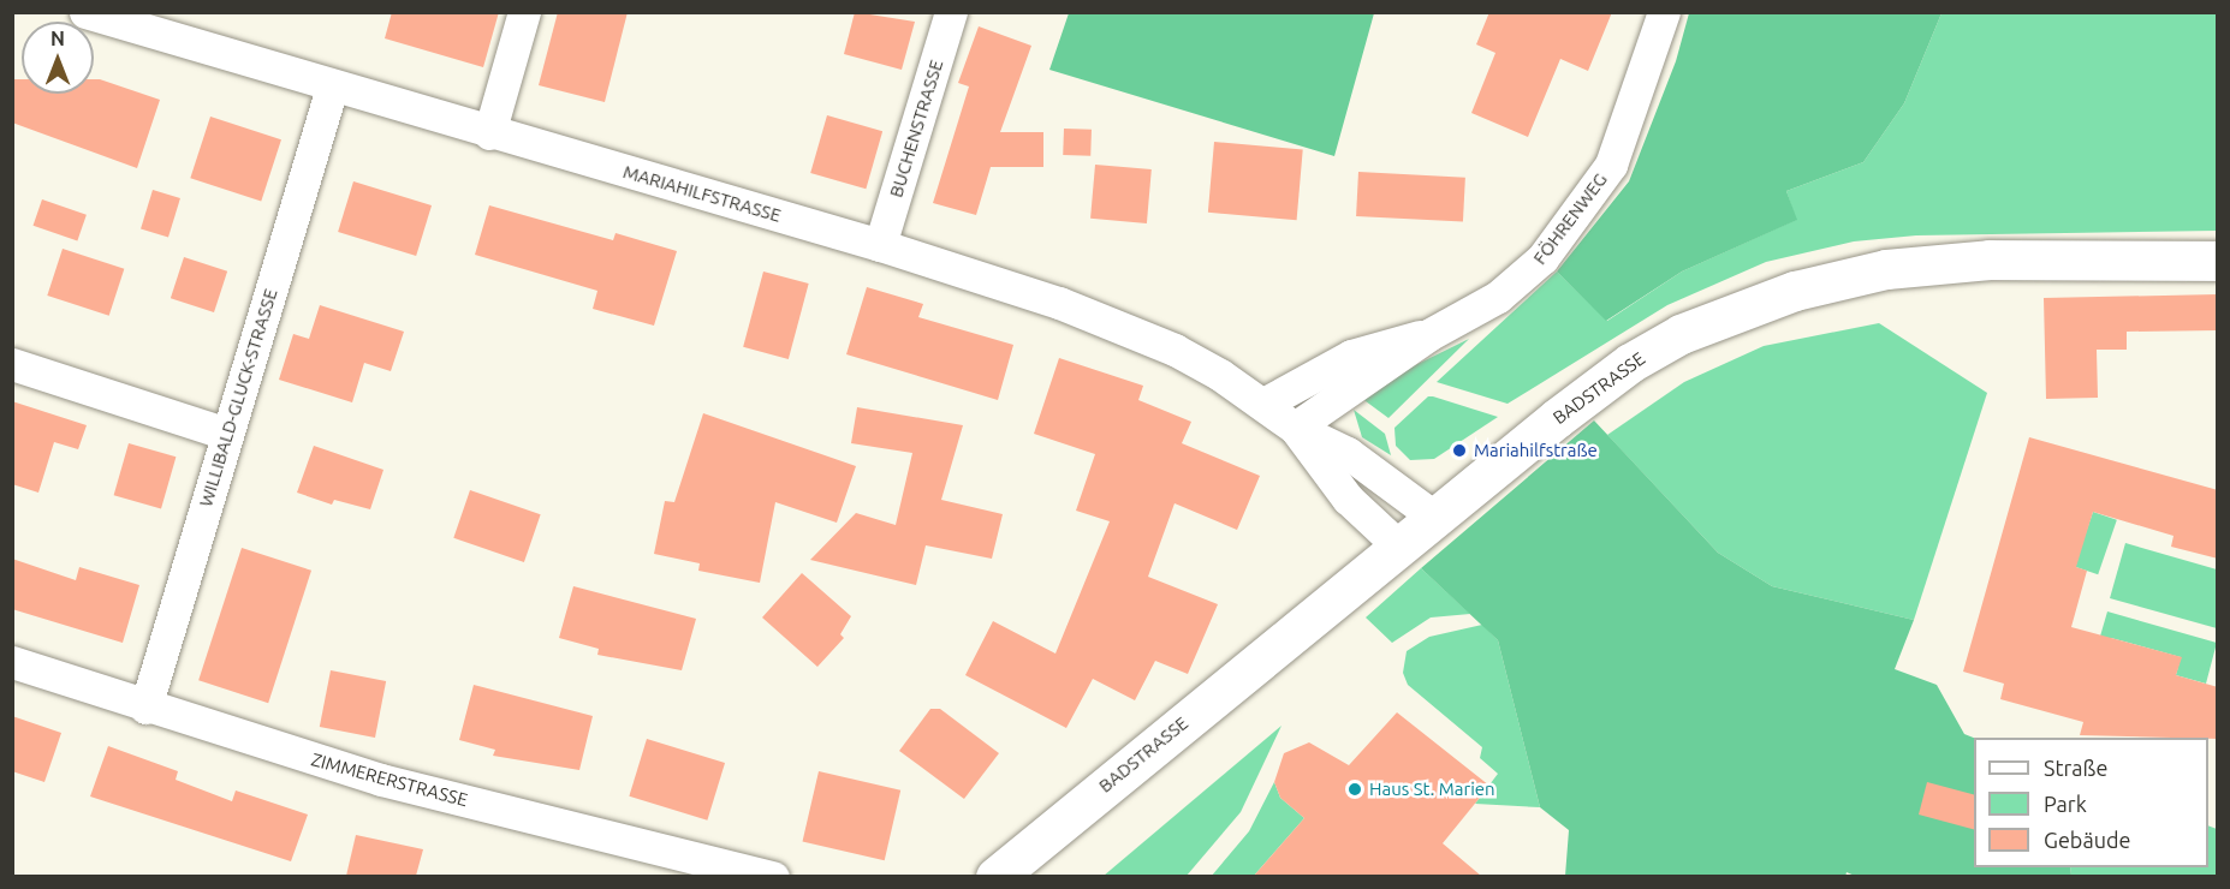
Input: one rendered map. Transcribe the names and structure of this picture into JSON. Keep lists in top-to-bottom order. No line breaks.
{"streets":{"main road":["BADSTRASSE"],"street":["BUCHENSTRASSE","MARIAHILFSTRASSE","FÖHRENWEG","WILLIBALD-GLUCK-STRASSE","ZIMMERERSTRASSE"]},"crossings":[["BUCHENSTRASSE","MARIAHILFSTRASSE"],["MARIAHILFSTRASSE","FÖHRENWEG"],["MARIAHILFSTRASSE","BADSTRASSE"],["MARIAHILFSTRASSE","WILLIBALD-GLUCK-STRASSE"],["WILLIBALD-GLUCK-STRASSE","ZIMMERERSTRASSE"]],"places":["Mariahilfstraße","Haus St. Marien"],"legend":["Straße","Park","Gebäude"],"north":"top"}
